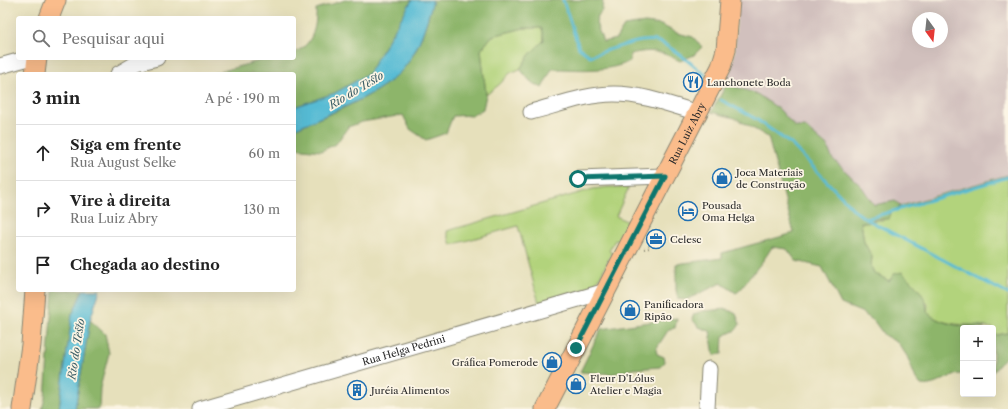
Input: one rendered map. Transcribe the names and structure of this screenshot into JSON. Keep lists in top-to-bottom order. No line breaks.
{"streets":{"main road":["Rua Luiz Abry"],"street":["Rua Helga Pedrini"]},"crossings":[["Rua Luiz Abry","Rua Helga Pedrini"]],"water":["Rio do Testo"],"places":{"restaurant":["Lanchonete Boda"],"shop":["Joca Materiais de Construção","Panificadora Ripão","Gráfica Pomerode","Fleur D'Lólus Atelier e Magia"],"hotel":["Pousada Oma Helga"],"office":["Celesc"],"building":["Juréia Alimentos"]},"north":"bottom","page":{"search":"Pesquisar aqui","heading":["3 min","A pé · 190 m"],"list":[["Siga em frente","Rua August Selke","60 m"],["Vire à direita","Rua Luiz Abry","130 m"],"Chegada ao destino"],"map_buttons":["+","−"]}}
